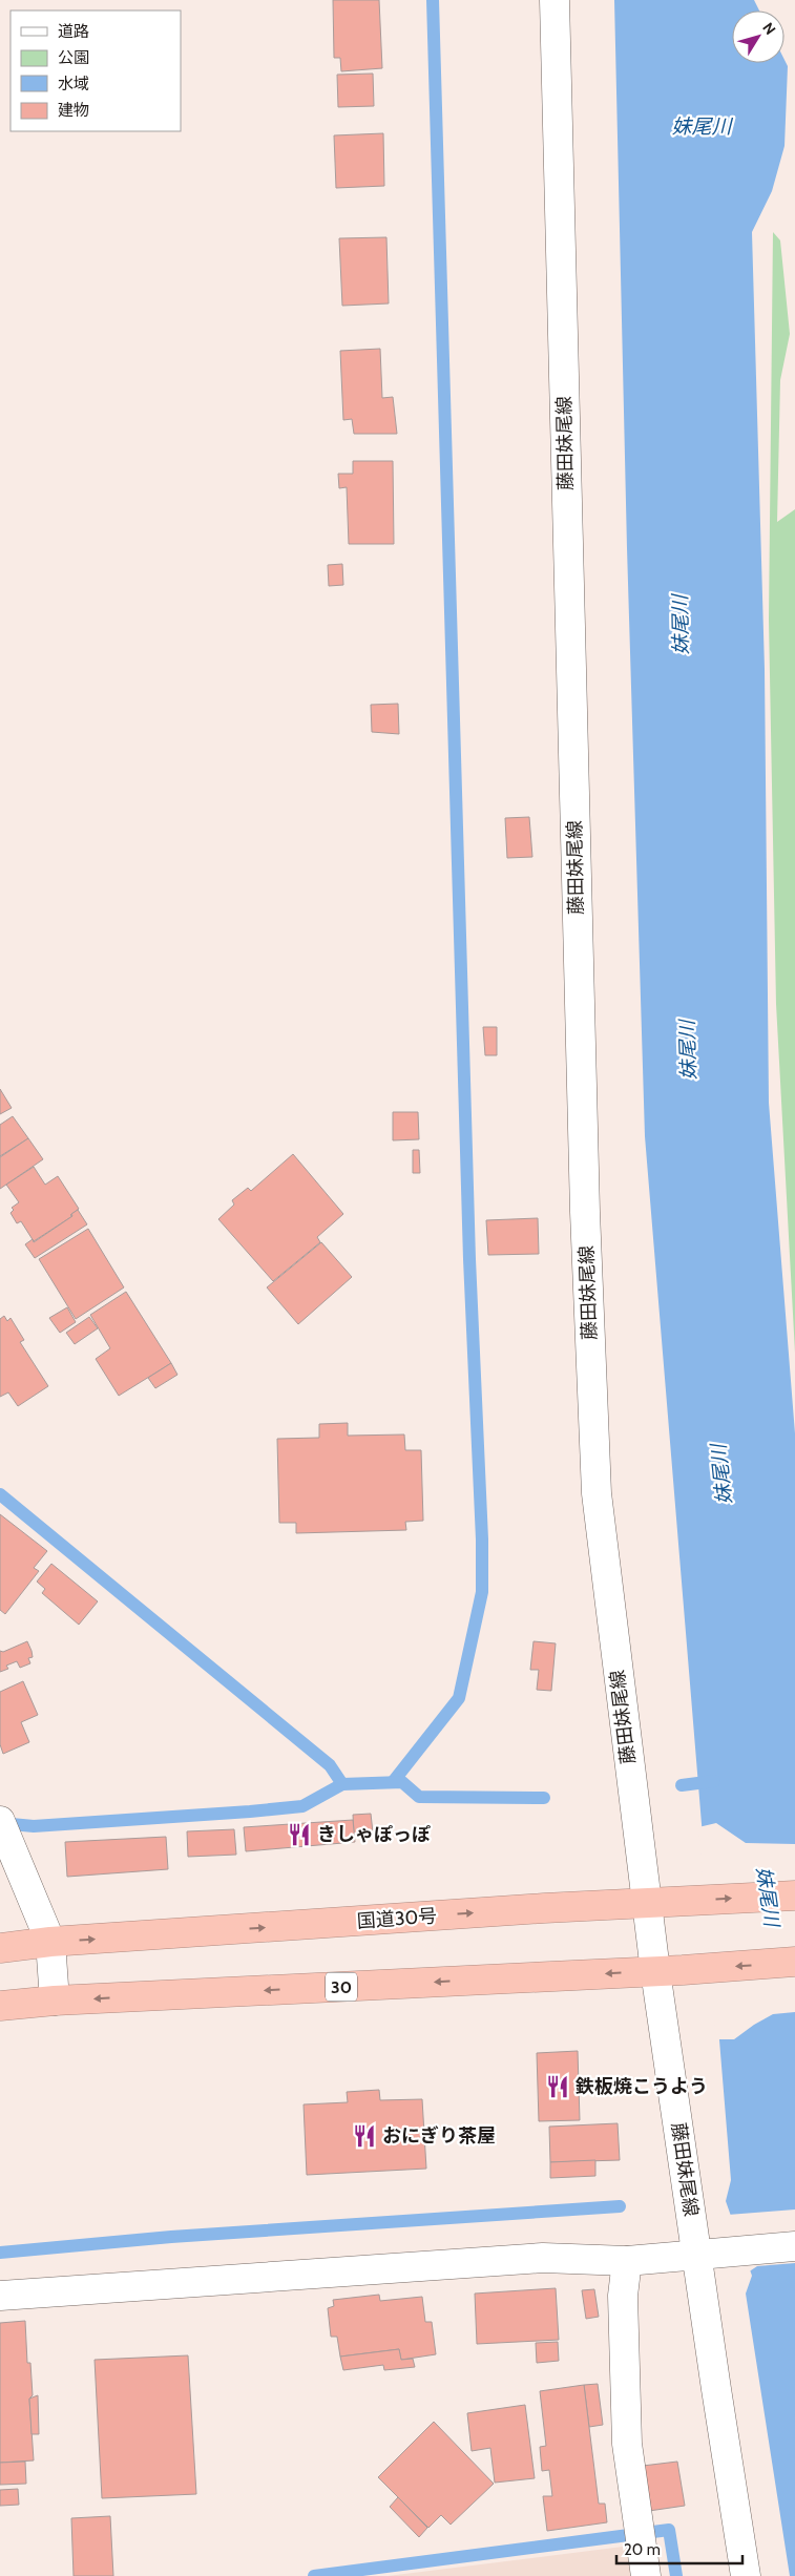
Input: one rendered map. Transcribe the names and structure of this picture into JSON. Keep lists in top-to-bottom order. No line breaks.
{"streets":{"highway":["国道30号","30"],"main road":["藤田妹尾線"]},"crossings":[["藤田妹尾線","国道30号"],["藤田妹尾線","30"]],"water":["妹尾川"],"places":{"restaurant":["きしゃぽっぽ","鉄板焼こうよう","おにぎり茶屋"]},"legend":["道路","公園","水域","建物"],"scale_bar":"20 m","north":"top right"}
